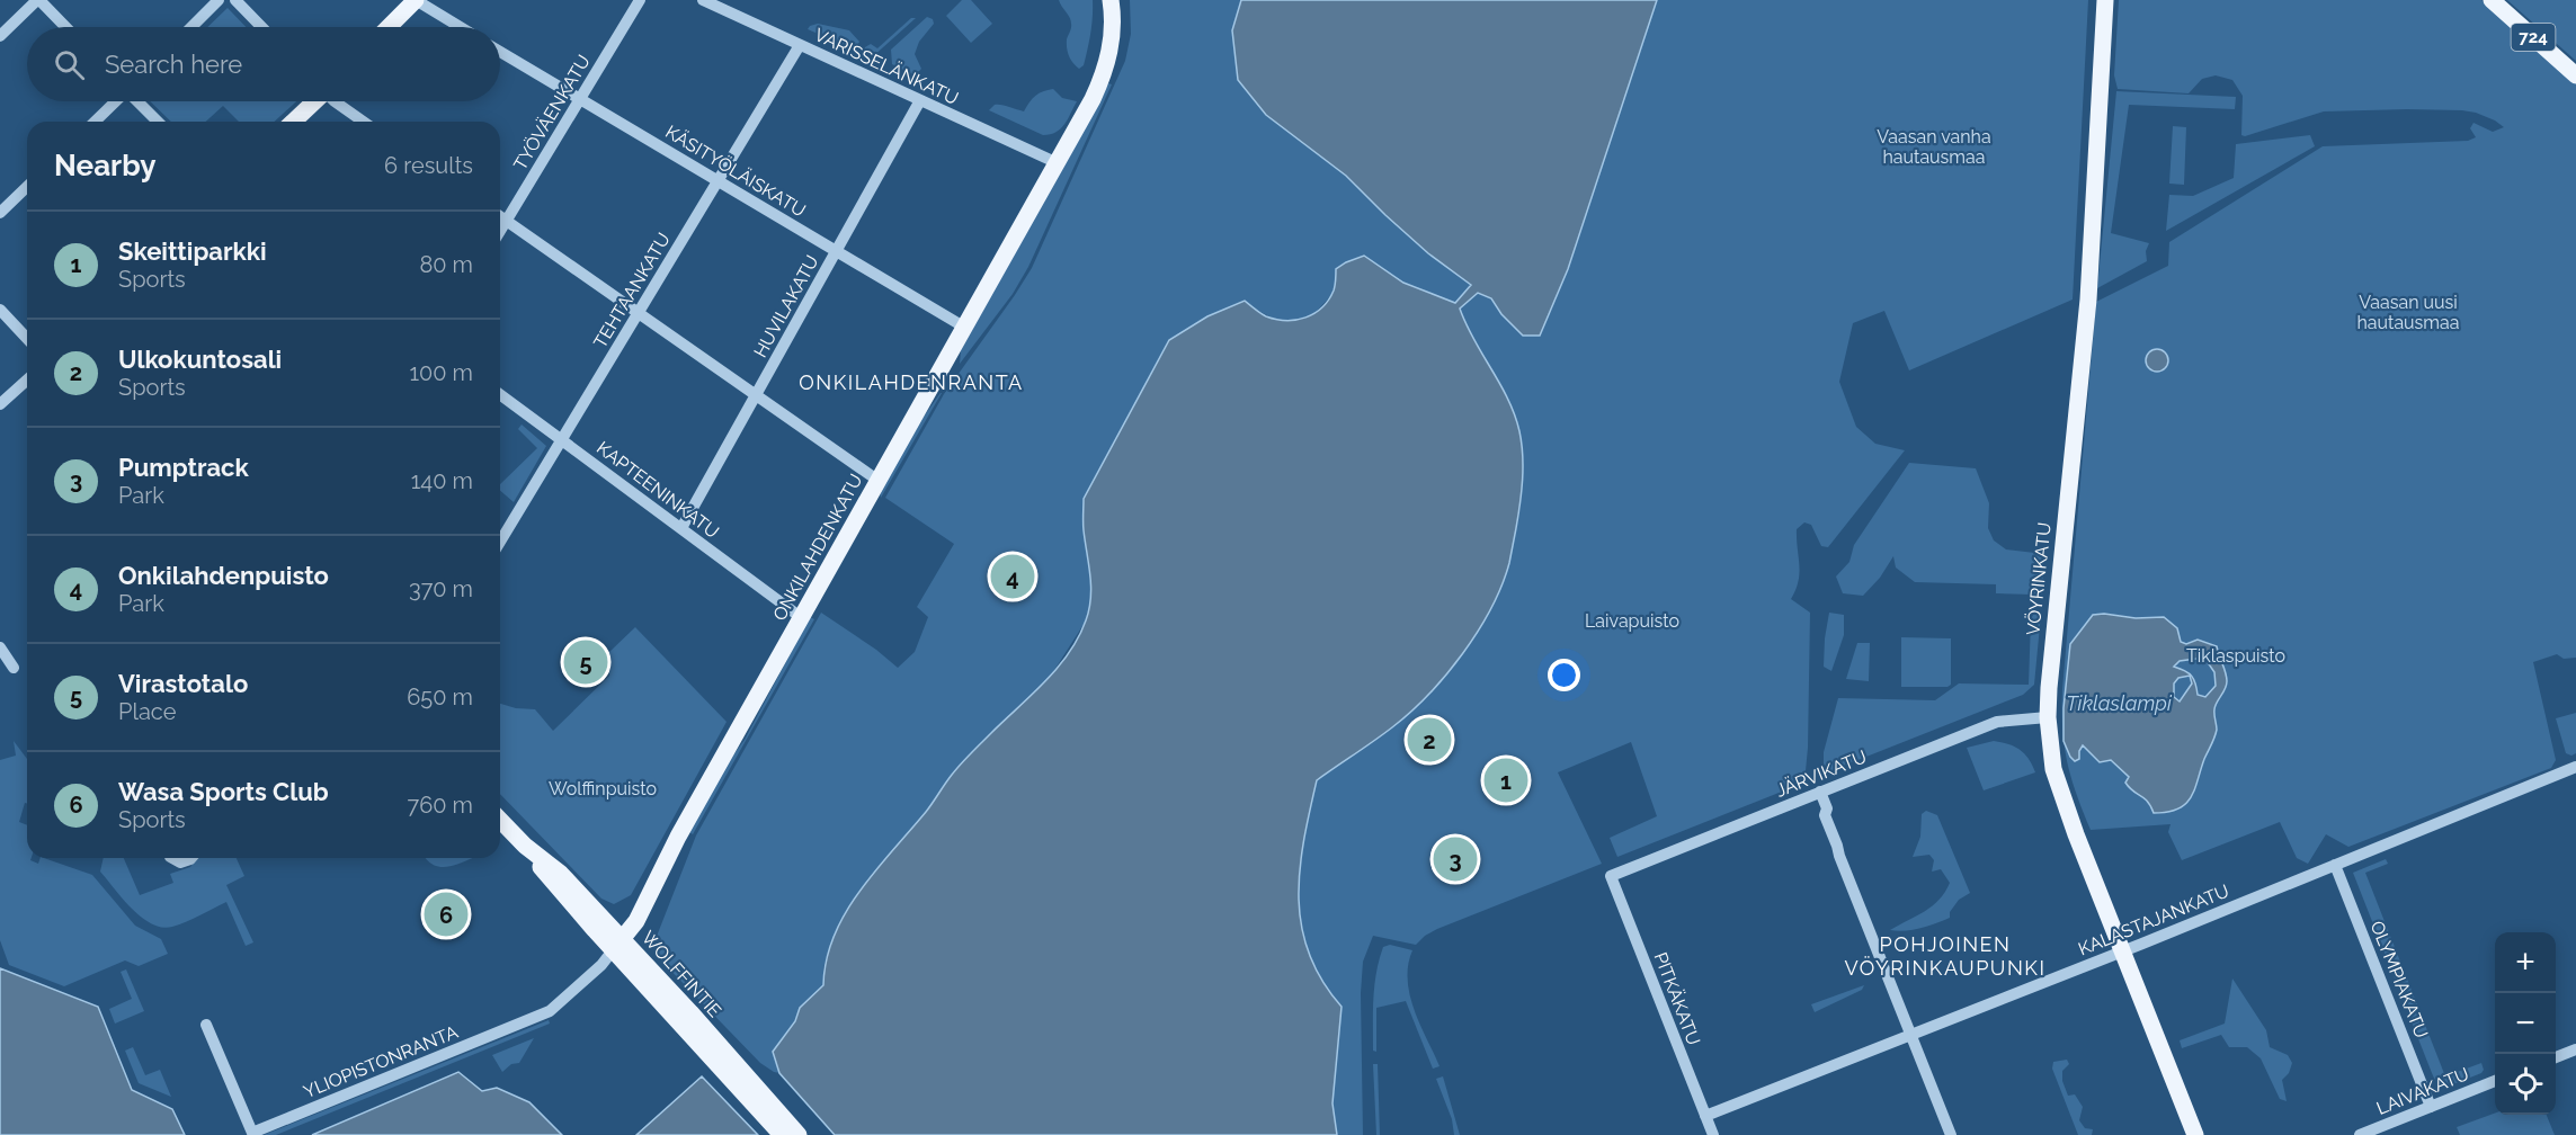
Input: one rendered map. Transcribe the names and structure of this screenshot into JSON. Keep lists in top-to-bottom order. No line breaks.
{"streets":{"main road":["724","ONKILAHDENKATU","VÖYRINKATU","WOLFFINTIE"],"street":["VARISSELÄNKATU","TYÖVÄENKATU","KÄSITYÖLÄISKATU","TEHTAANKATU","HUVILAKATU","KAPTEENINKATU","JÄRVIKATU","KALASTAJANKATU","OLYMPIAKATU","PITKÄKATU","YLIOPISTONRANTA","LAIVAKATU"]},"crossings":[["VARISSELÄNKATU","TEHTAANKATU"],["VARISSELÄNKATU","HUVILAKATU"],["VARISSELÄNKATU","ONKILAHDENKATU"],["TYÖVÄENKATU","KÄSITYÖLÄISKATU"],["KÄSITYÖLÄISKATU","TEHTAANKATU"],["KÄSITYÖLÄISKATU","HUVILAKATU"],["KÄSITYÖLÄISKATU","ONKILAHDENKATU"],["TEHTAANKATU","KAPTEENINKATU"],["HUVILAKATU","KAPTEENINKATU"],["KAPTEENINKATU","ONKILAHDENKATU"],["ONKILAHDENKATU","WOLFFINTIE"],["ONKILAHDENKATU","YLIOPISTONRANTA"],["VÖYRINKATU","JÄRVIKATU"],["VÖYRINKATU","KALASTAJANKATU"],["JÄRVIKATU","PITKÄKATU"],["KALASTAJANKATU","OLYMPIAKATU"],["KALASTAJANKATU","PITKÄKATU"],["WOLFFINTIE","YLIOPISTONRANTA"],["OLYMPIAKATU","LAIVAKATU"]],"districts":["ONKILAHDENRANTA","POHJOINEN VÖYRINKAUPUNKI"],"water":["Tiklaslampi"],"parks":["Vaasan vanha hautausmaa","Vaasan uusi hautausmaa","Laivapuisto","Tiklaspuisto","Wolffinpuisto"],"page":{"search":"Search here","heading":["Nearby","6 results"],"list":[{"mark":"1","name":"Skeittiparkki","note":"Sports","value":"80 m"},{"mark":"2","name":"Ulkokuntosali","note":"Sports","value":"100 m"},{"mark":"3","name":"Pumptrack","note":"Park","value":"140 m"},{"mark":"4","name":"Onkilahdenpuisto","note":"Park","value":"370 m"},{"mark":"5","name":"Virastotalo","note":"Place","value":"650 m"},{"mark":"6","name":"Wasa Sports Club","note":"Sports","value":"760 m"}],"pins":["4","5","2","1","3","6"],"map_buttons":["+","−"]}}
